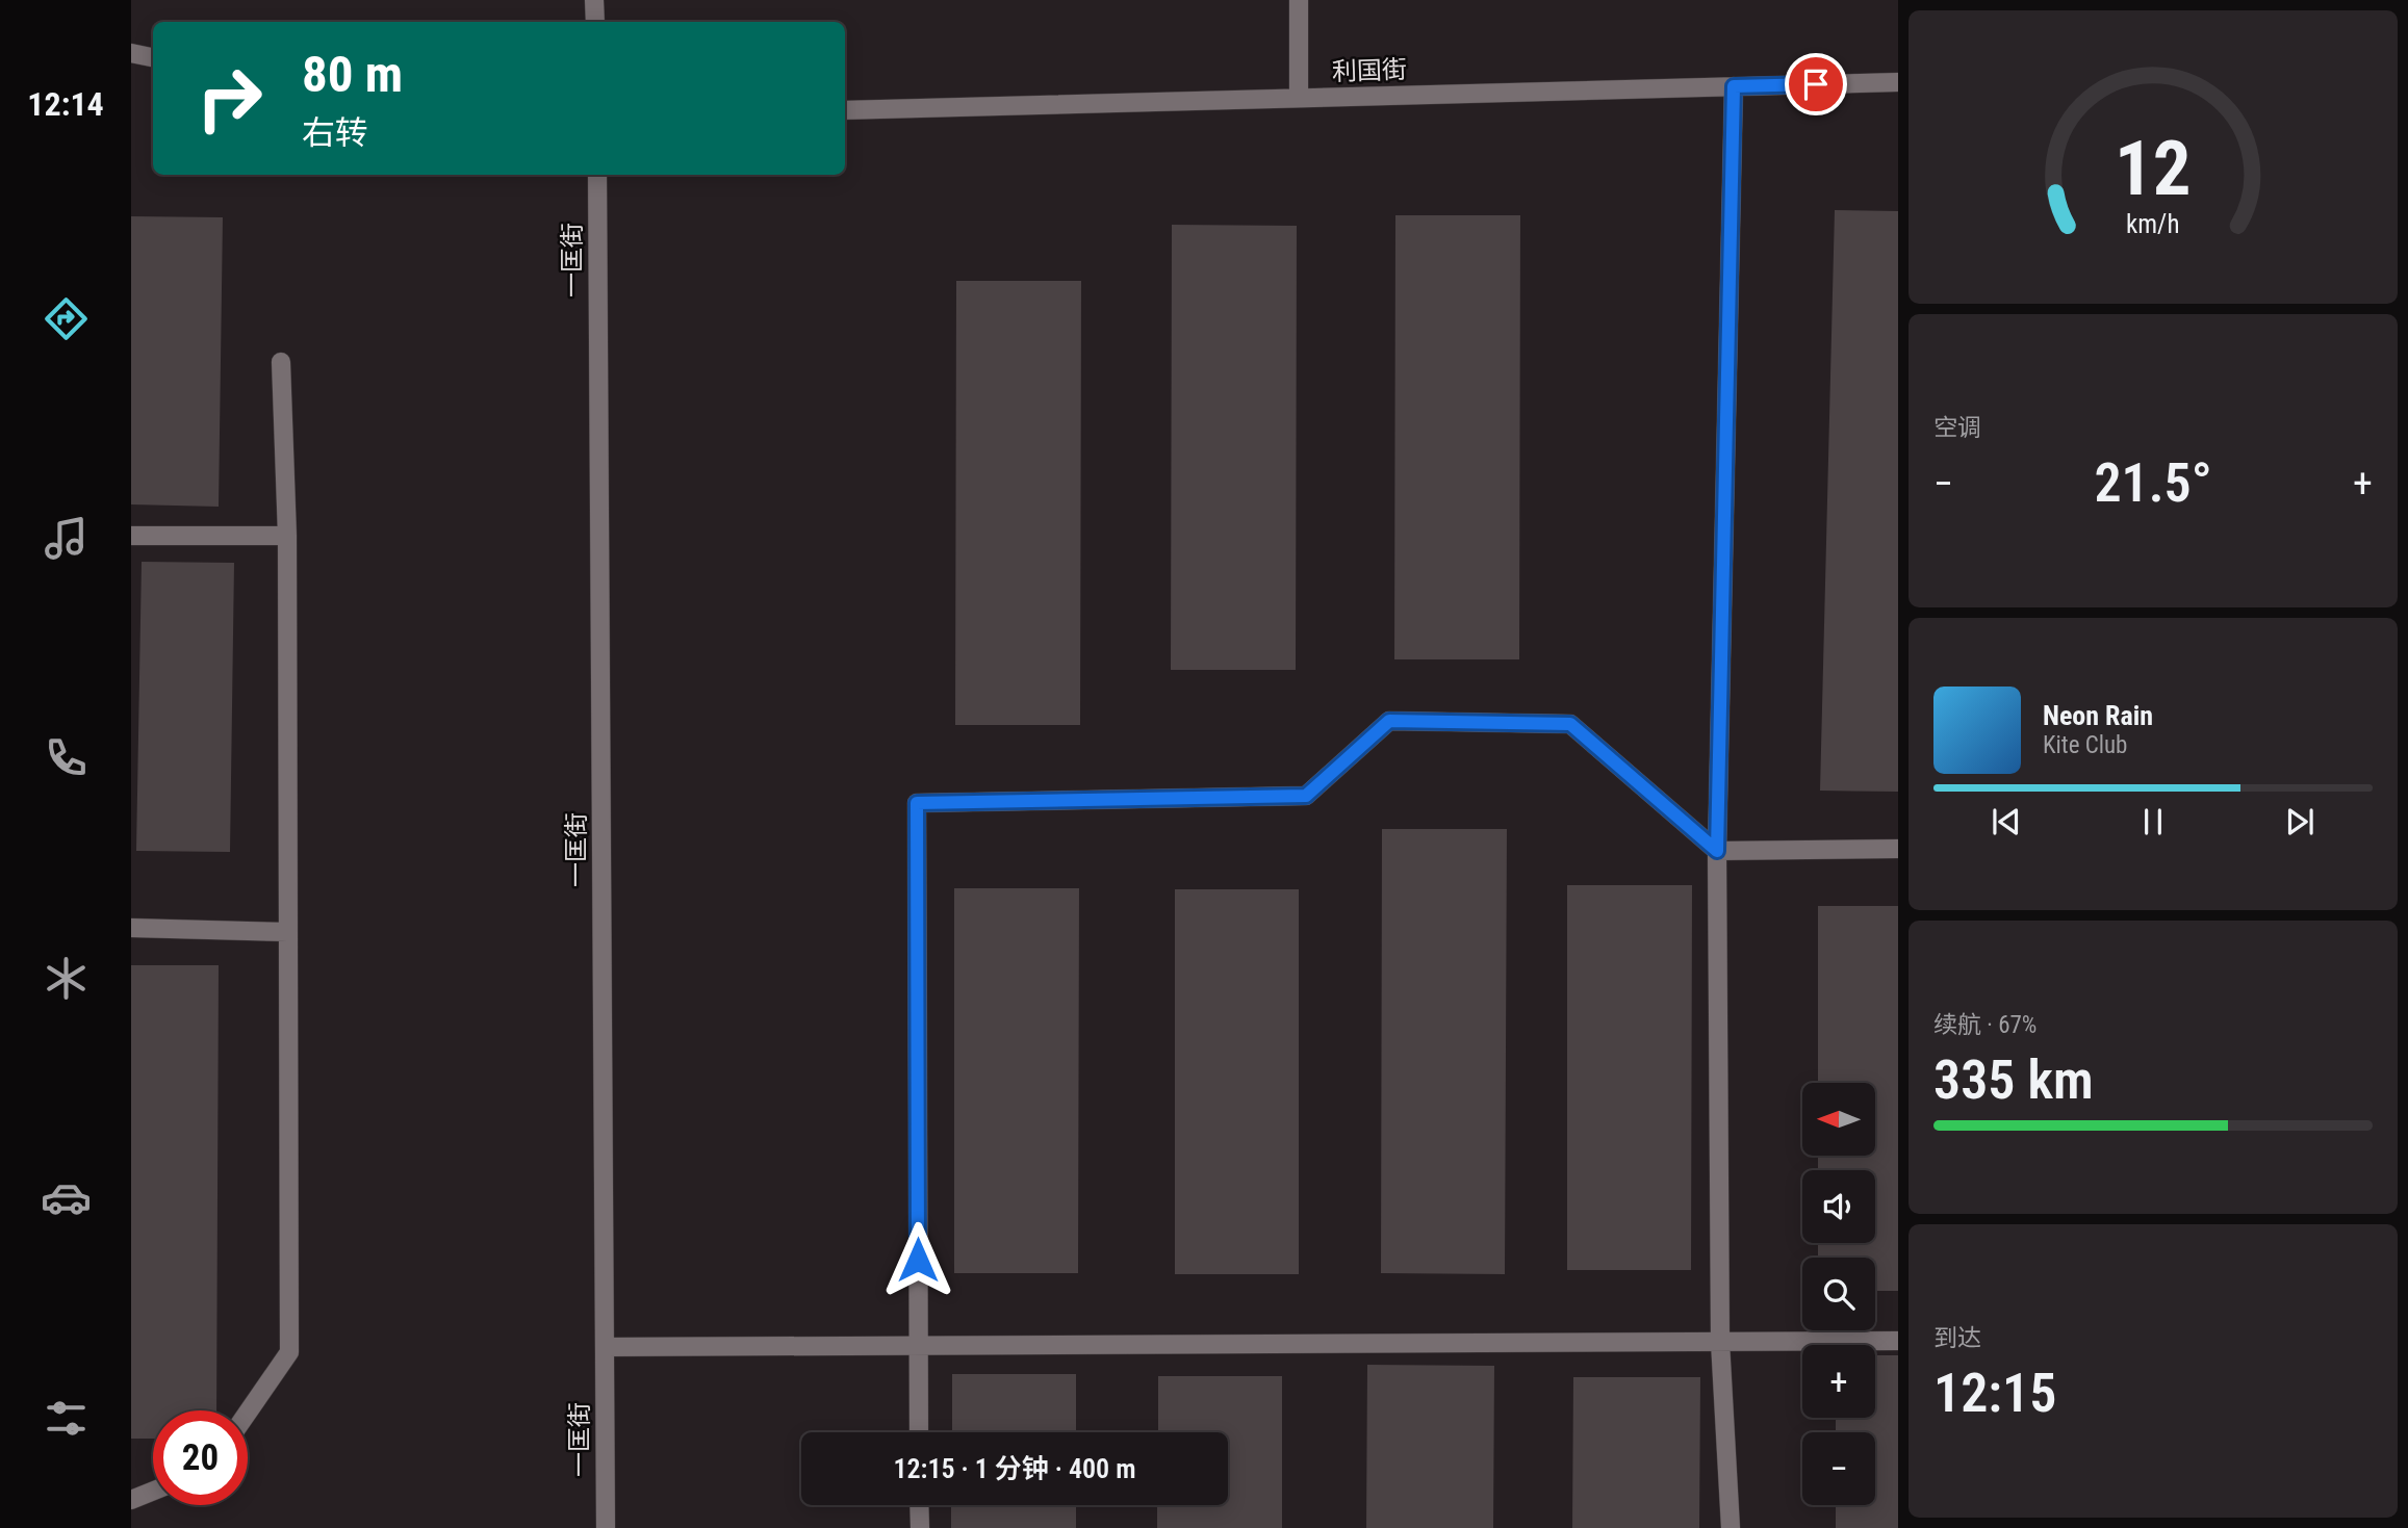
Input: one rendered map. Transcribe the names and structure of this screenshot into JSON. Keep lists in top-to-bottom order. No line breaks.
{"streets":{"street":["利国街","一匡街"]},"north":"left","page":{"tabs":"12:14","turn":["80 m","右转"],"tile":["空调",["续航 · 67%","335 km"],["到达","12:15"]],"heat":["−","21.5°","+"],"song":["Neon Rain","Kite Club"],"map_buttons":["+","−"],"limit":"20","trip":"12:15 · 1 分钟 · 400 m","gauge":["12","km/h"]}}
